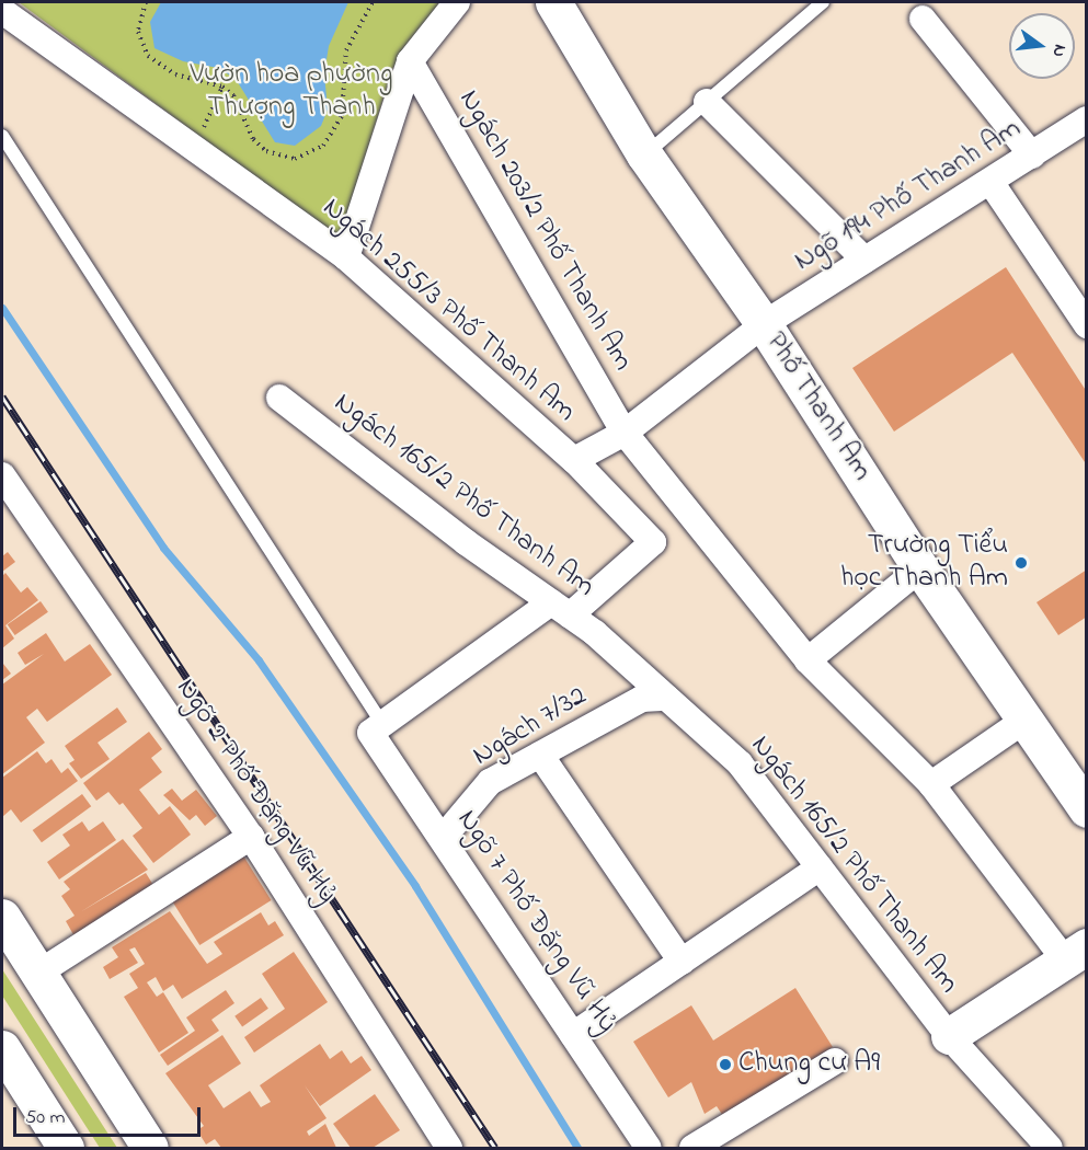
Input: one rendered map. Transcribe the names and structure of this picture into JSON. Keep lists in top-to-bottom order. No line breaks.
{"streets":{"street":["Ngõ 194 Phố Thanh Am","Ngách 203/2 Phố Thanh Am","Ngách 255/3 Phố Thanh Am","Phố Thanh Am","Ngách 165/2 Phố Thanh Am","Ngách 7/32","Ngõ 2 Phố Đặng Vũ Hỷ","Ngõ 7 Phố Đặng Vũ Hỷ"]},"crossings":[["Ngõ 194 Phố Thanh Am","Ngách 203/2 Phố Thanh Am"],["Ngõ 194 Phố Thanh Am","Ngách 255/3 Phố Thanh Am"],["Ngõ 194 Phố Thanh Am","Phố Thanh Am"],["Ngách 255/3 Phố Thanh Am","Ngách 165/2 Phố Thanh Am"],["Ngách 165/2 Phố Thanh Am","Ngách 7/32"],["Ngách 7/32","Ngõ 7 Phố Đặng Vũ Hỷ"]],"parks":["Vườn hoa phường Thượng Thanh"],"places":["Trường Tiểu học Thanh Am","Chung cư A9"],"scale_bar":"50 m","north":"right"}
